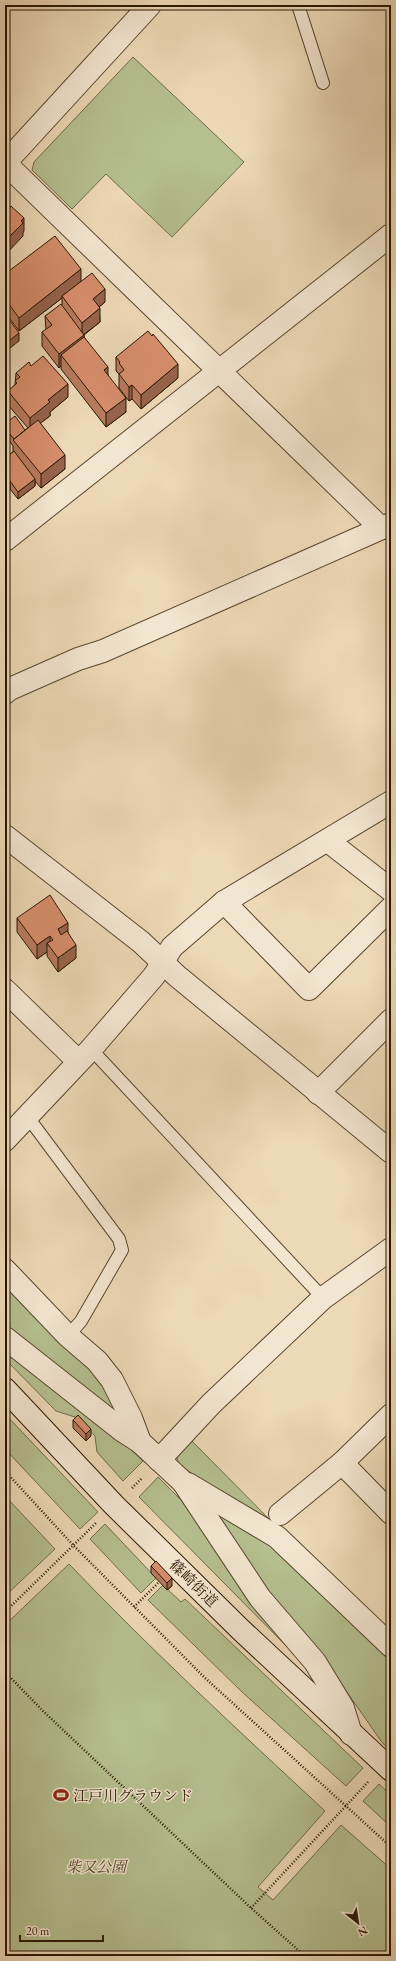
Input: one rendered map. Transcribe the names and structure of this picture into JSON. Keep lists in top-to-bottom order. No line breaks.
{"streets":{"street":["篠崎街道"]},"parks":["柴又公園"],"places":{"sports":["江戸川グラウンド"]},"scale_bar":"20 m","north":"bottom right"}
